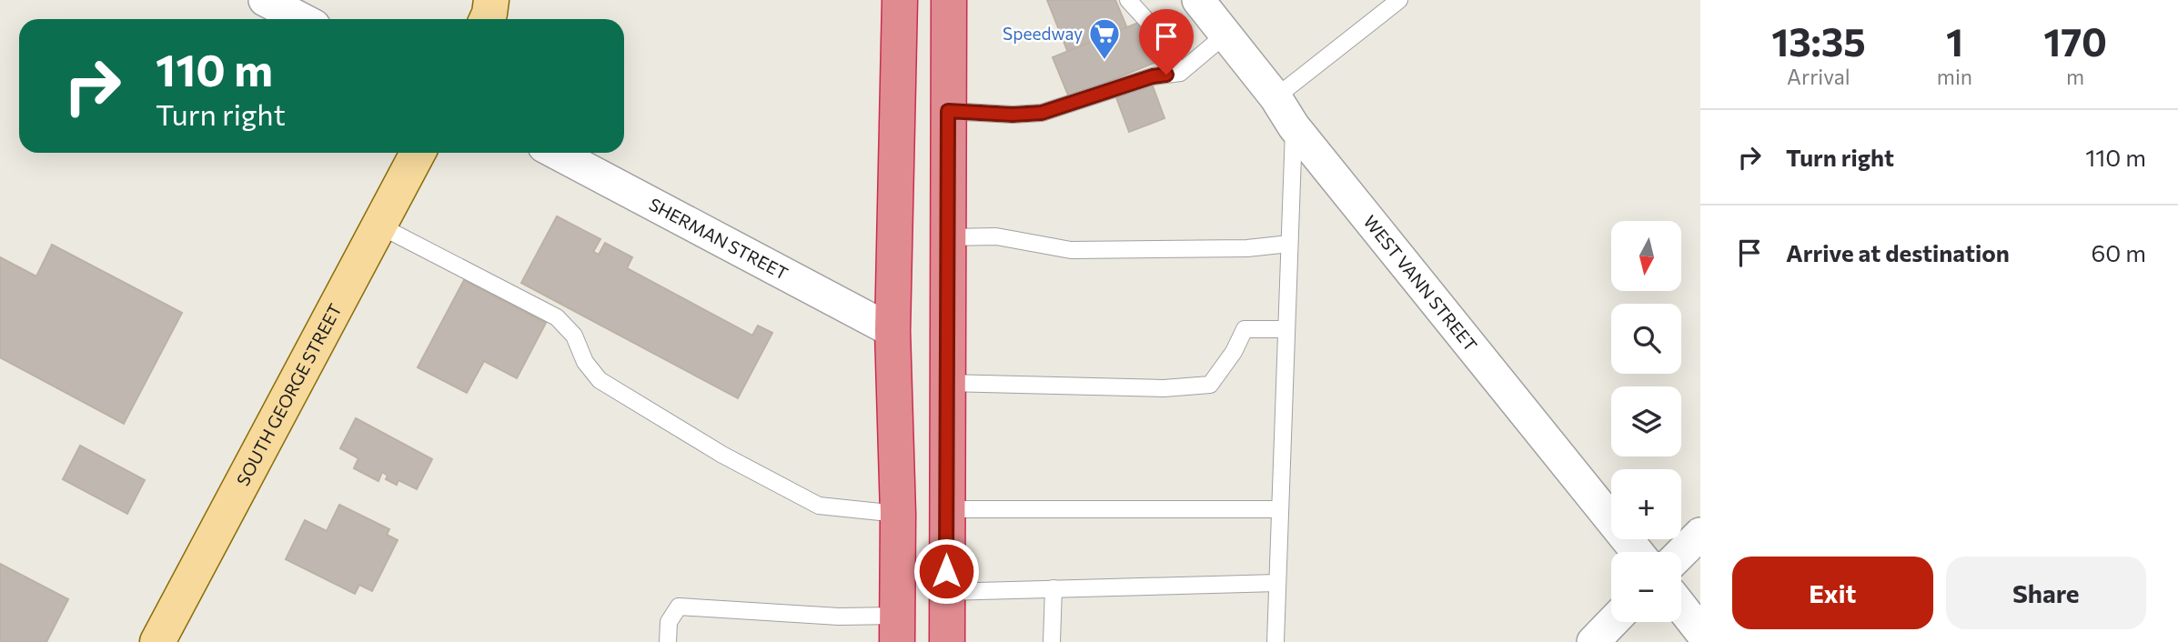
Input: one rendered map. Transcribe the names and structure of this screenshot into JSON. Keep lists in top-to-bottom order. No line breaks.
{"streets":{"main road":["SOUTH GEORGE STREET"],"street":["SHERMAN STREET","WEST VANN STREET"]},"places":{"supermarket":["Speedway"]},"north":"bottom","page":{"eta":["13:35","Arrival","1","min","170","m"],"turn":["110 m","Turn right"],"list":[{"name":"Turn right","value":"110 m"},{"name":"Arrive at destination","value":"60 m"}],"map_buttons":["+","−"],"buttons":["Exit","Share"]}}
